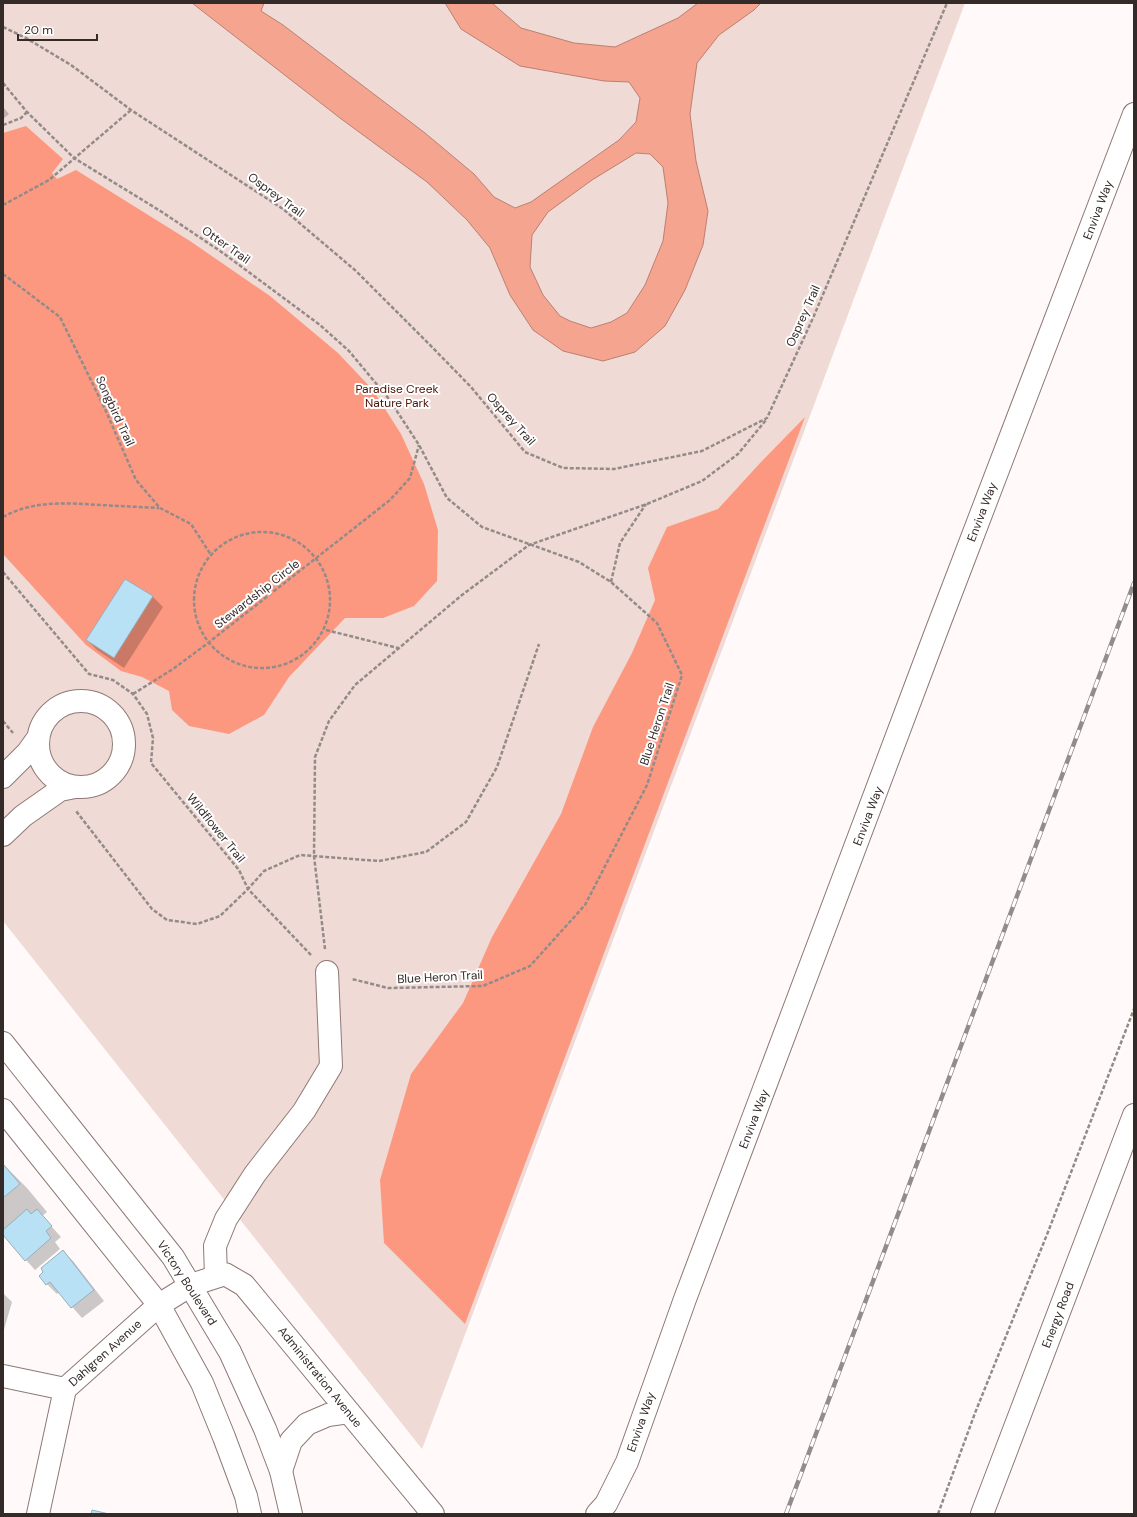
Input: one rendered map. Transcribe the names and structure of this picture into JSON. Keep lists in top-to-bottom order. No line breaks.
{"streets":{"street":["Enviva Way","Victory Boulevard","Energy Road","Dahlgren Avenue","Administration Avenue"],"path":["Osprey Trail","Otter Trail","Songbird Trail","Stewardship Circle","Blue Heron Trail","Wildflower Trail"]},"crossings":[["Otter Trail","Stewardship Circle"],["Otter Trail","Blue Heron Trail"],["Songbird Trail","Stewardship Circle"],["Stewardship Circle","Wildflower Trail"],["Victory Boulevard","Dahlgren Avenue"]],"parks":["Paradise Creek Nature Park"],"scale_bar":"20 m"}
